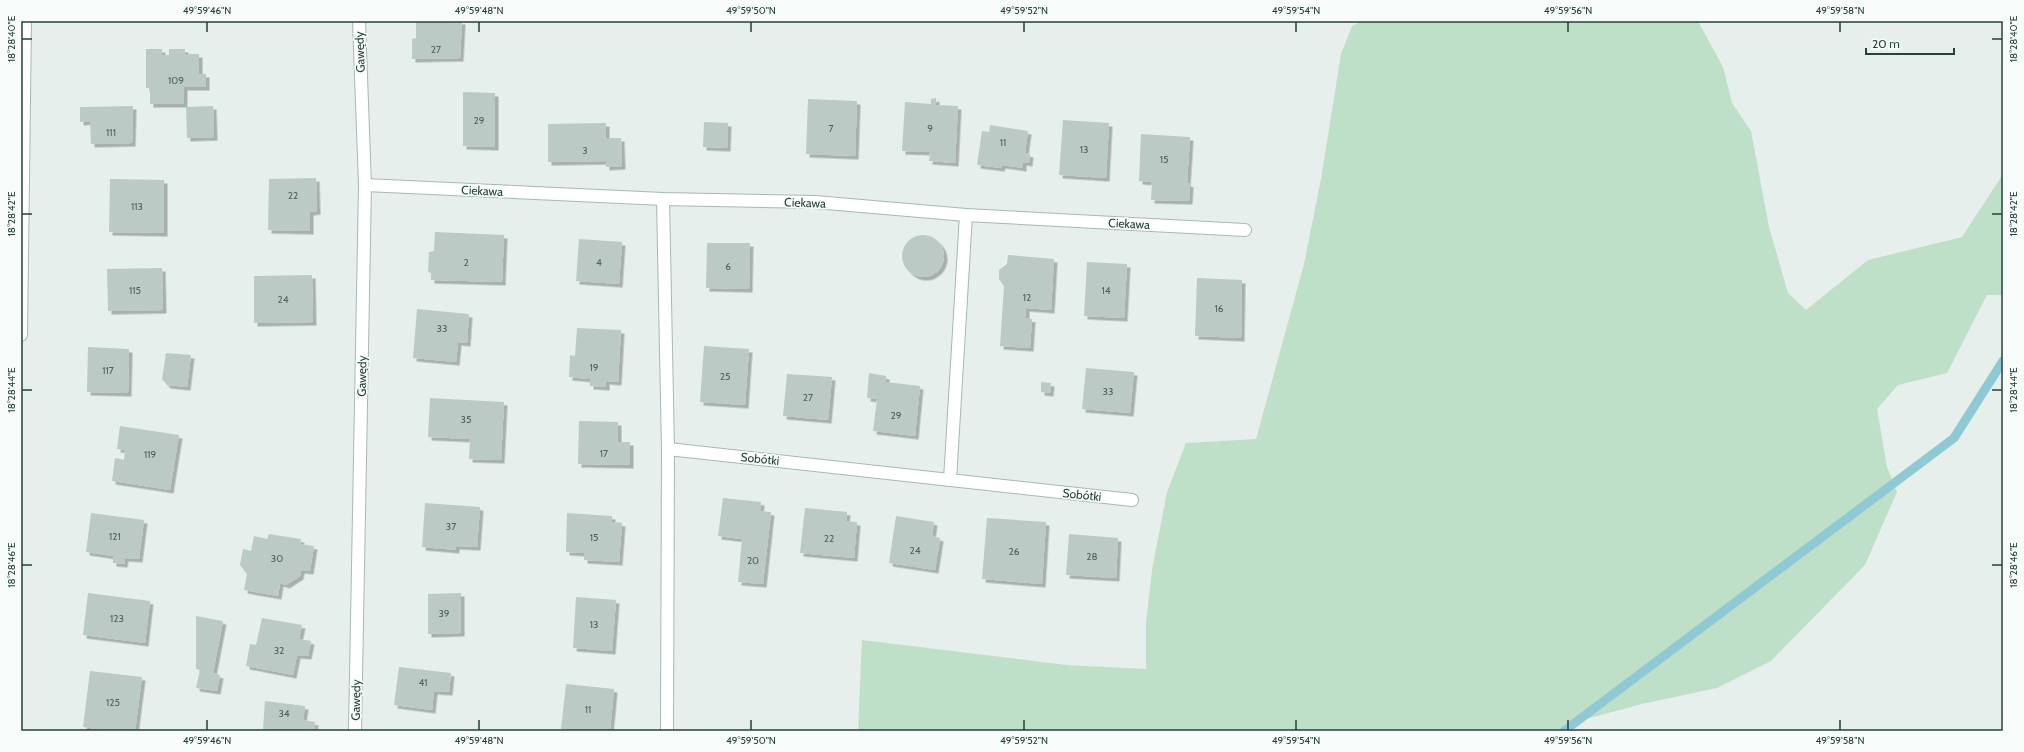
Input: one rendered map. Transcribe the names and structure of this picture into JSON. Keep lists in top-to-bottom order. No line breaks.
{"streets":{"street":["Gawędy","Ciekawa","Sobótki"]},"crossings":[["Gawędy","Ciekawa"]],"house_numbers":["27","109","29","7","9","111","11","13","3","15","22","113","2","4","6","115","14","12","24","16","33","19","117","25","33","27","29","35","17","119","37","121","15","22","24","26","28","30","20","39","123","13","32","41","125","11","34"],"scale_bar":"20 m","coordinates":["49°59'46\"N","49°59'48\"N","49°59'50\"N","49°59'52\"N","49°59'54\"N","49°59'56\"N","49°59'58\"N","18°28'40\"E","18°28'42\"E","18°28'44\"E","18°28'46\"E"]}
